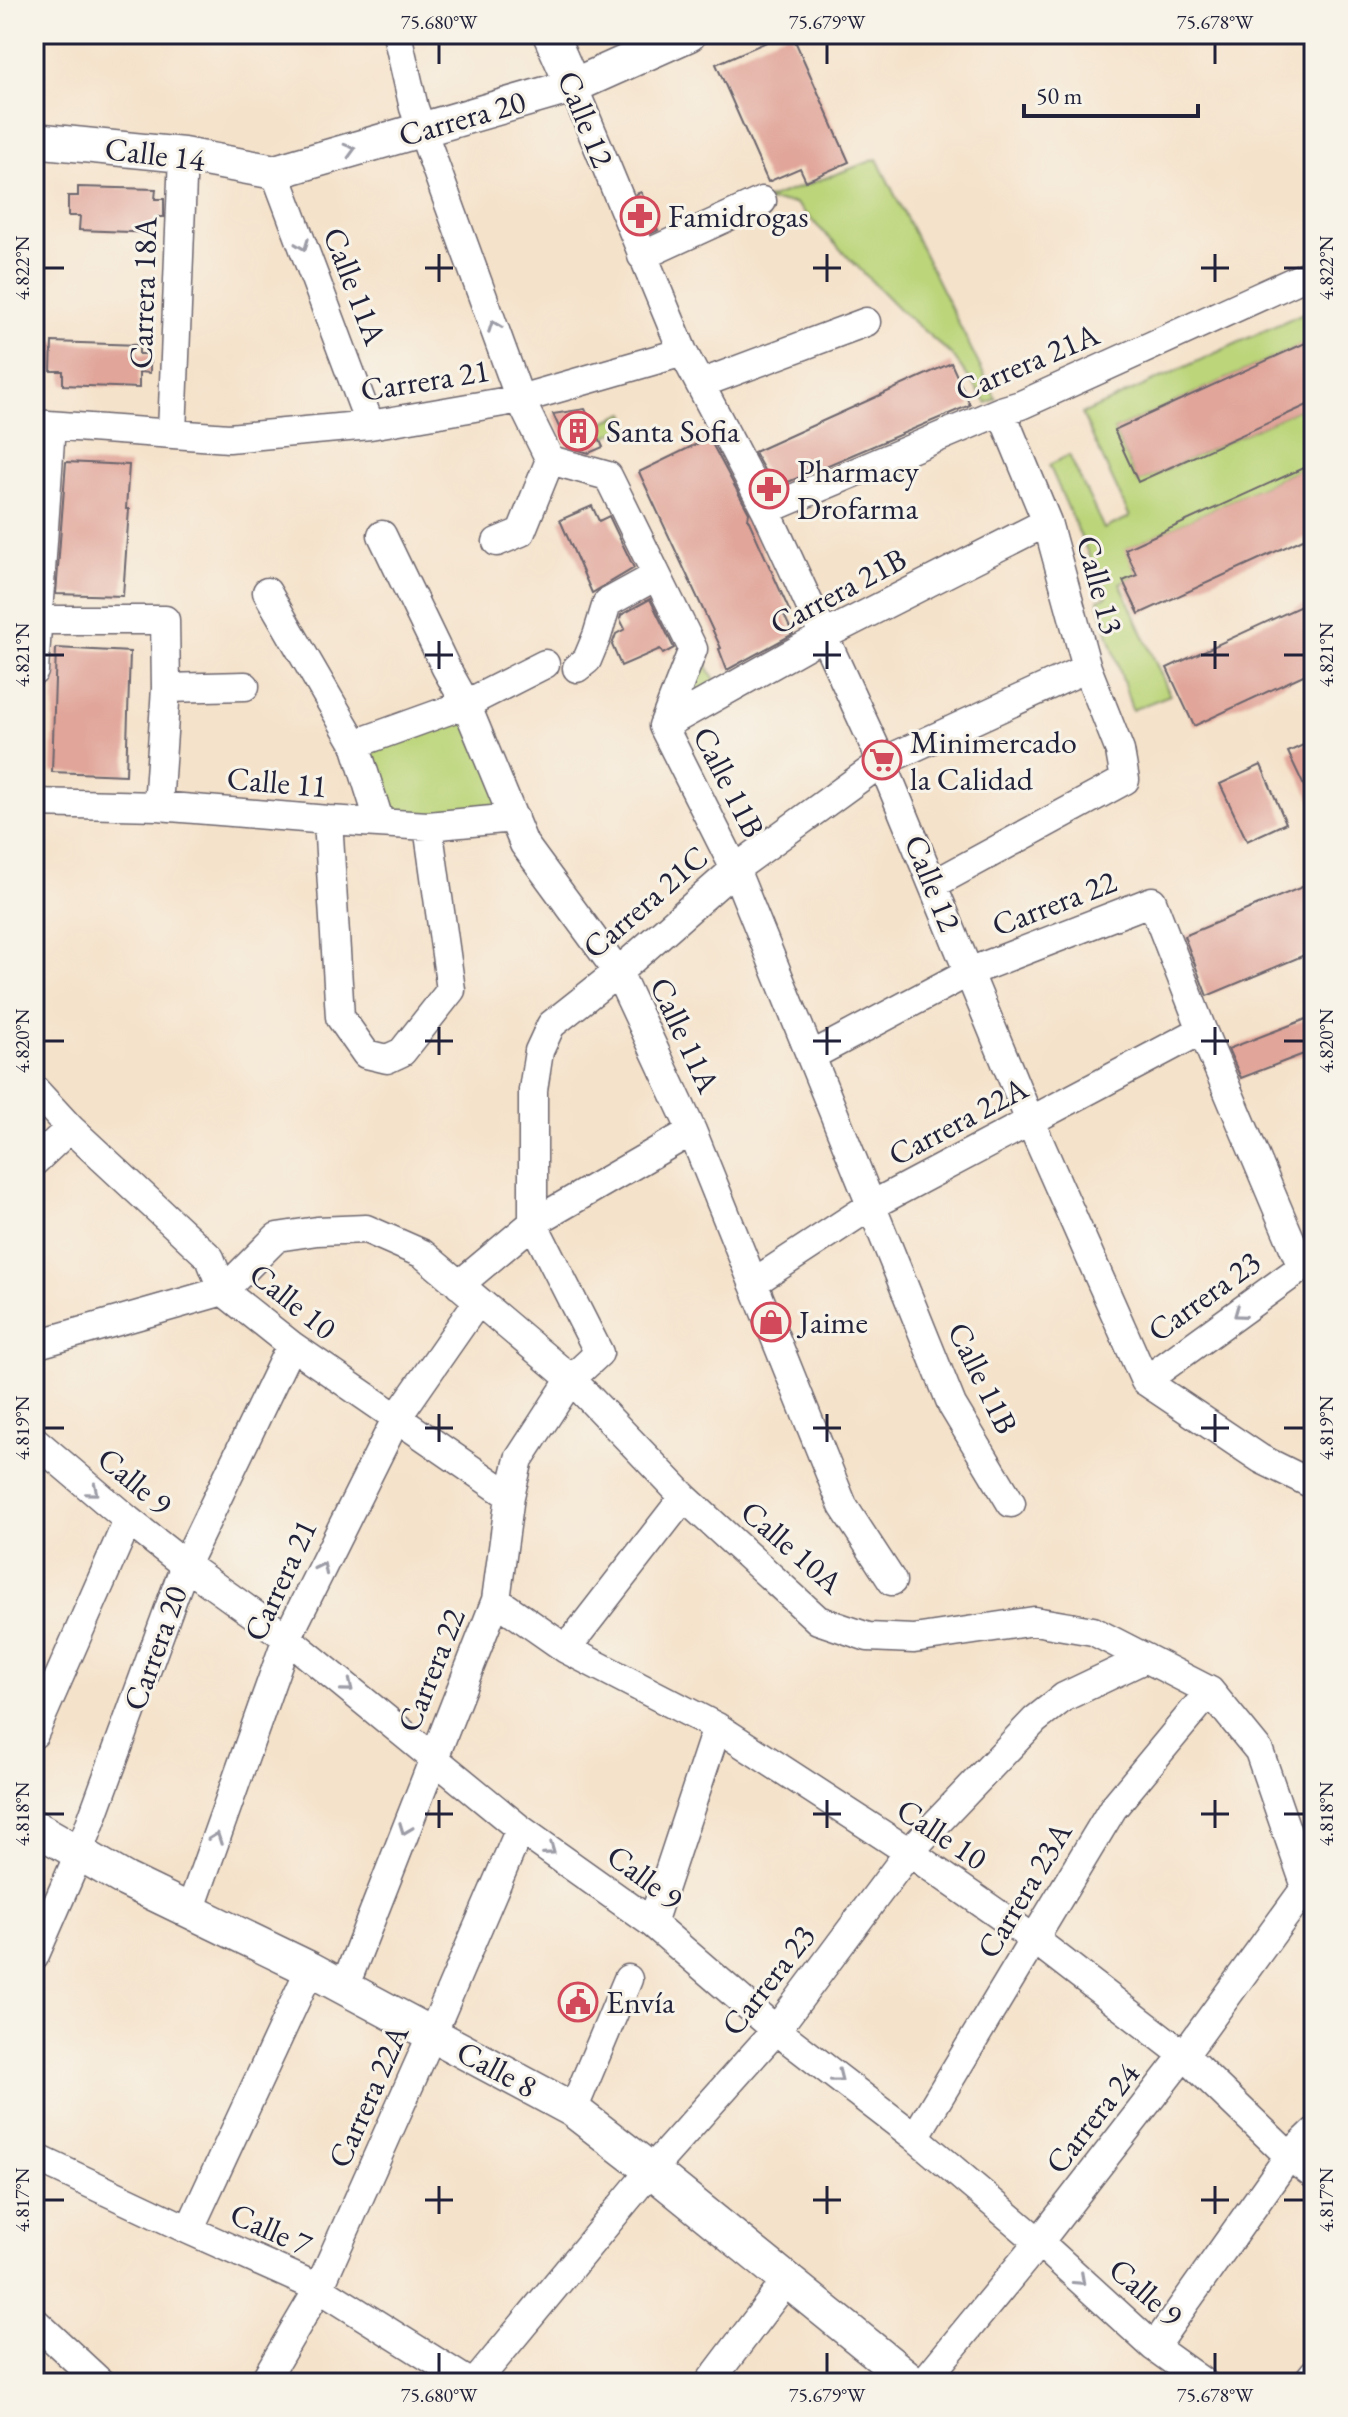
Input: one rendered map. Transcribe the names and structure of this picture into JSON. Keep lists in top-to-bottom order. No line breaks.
{"streets":{"street":["Carrera 20","Calle 12","Calle 14","Calle 11A","Carrera 18A","Carrera 21A","Carrera 21","Calle 13","Carrera 21B","Calle 11","Calle 11B","Carrera 21C","Carrera 22","Carrera 22A","Carrera 23","Calle 10","Calle 9","Calle 10A","Carrera 23A","Calle 8","Carrera 24","Calle 7"]},"crossings":[["Carrera 20","Calle 12"],["Carrera 20","Calle 14"],["Carrera 20","Calle 11A"],["Carrera 20","Calle 10"],["Carrera 20","Calle 9"],["Carrera 20","Calle 8"],["Calle 12","Carrera 21A"],["Calle 12","Carrera 21"],["Calle 12","Calle 13"],["Calle 12","Carrera 21B"],["Calle 12","Carrera 21C"],["Calle 12","Carrera 22"],["Calle 12","Carrera 22A"],["Calle 12","Carrera 23"],["Calle 14","Calle 11A"],["Calle 14","Carrera 18A"],["Calle 11A","Carrera 21"],["Calle 11A","Calle 11"],["Calle 11A","Carrera 21C"],["Calle 11A","Carrera 22A"],["Carrera 18A","Carrera 21"],["Carrera 21A","Calle 13"],["Carrera 21","Calle 10"],["Carrera 21","Calle 9"],["Carrera 21","Calle 10A"],["Carrera 21","Calle 8"],["Calle 13","Carrera 21B"],["Calle 13","Carrera 21C"],["Carrera 21B","Calle 11B"],["Calle 11B","Carrera 21C"],["Calle 11B","Carrera 22"],["Calle 11B","Carrera 22A"],["Carrera 22","Carrera 22A"],["Carrera 22","Calle 10"],["Carrera 22","Calle 9"],["Carrera 22","Calle 10A"],["Carrera 22","Calle 8"],["Carrera 22A","Calle 9"],["Carrera 22A","Calle 8"],["Carrera 22A","Calle 7"],["Carrera 23","Calle 10"],["Carrera 23","Calle 9"],["Carrera 23","Calle 10A"],["Carrera 23","Calle 8"],["Carrera 23","Calle 7"],["Calle 10","Calle 10A"],["Calle 10","Carrera 23A"],["Calle 10","Carrera 24"],["Calle 9","Carrera 23A"],["Calle 9","Carrera 24"],["Calle 10A","Carrera 23A"],["Calle 10A","Carrera 24"]],"one_way":["Calle 9"],"places":{"pharmacy":["Famidrogas","Pharmacy Drofarma"],"building":["Santa Sofia"],"supermarket":["Minimercado la Calidad"],"shop":["Jaime"],"public building":["Envía"]},"scale_bar":"50 m","coordinates":["75.680°W","75.679°W","75.678°W","4.822°N","4.821°N","4.820°N","4.819°N","4.818°N","4.817°N"]}
